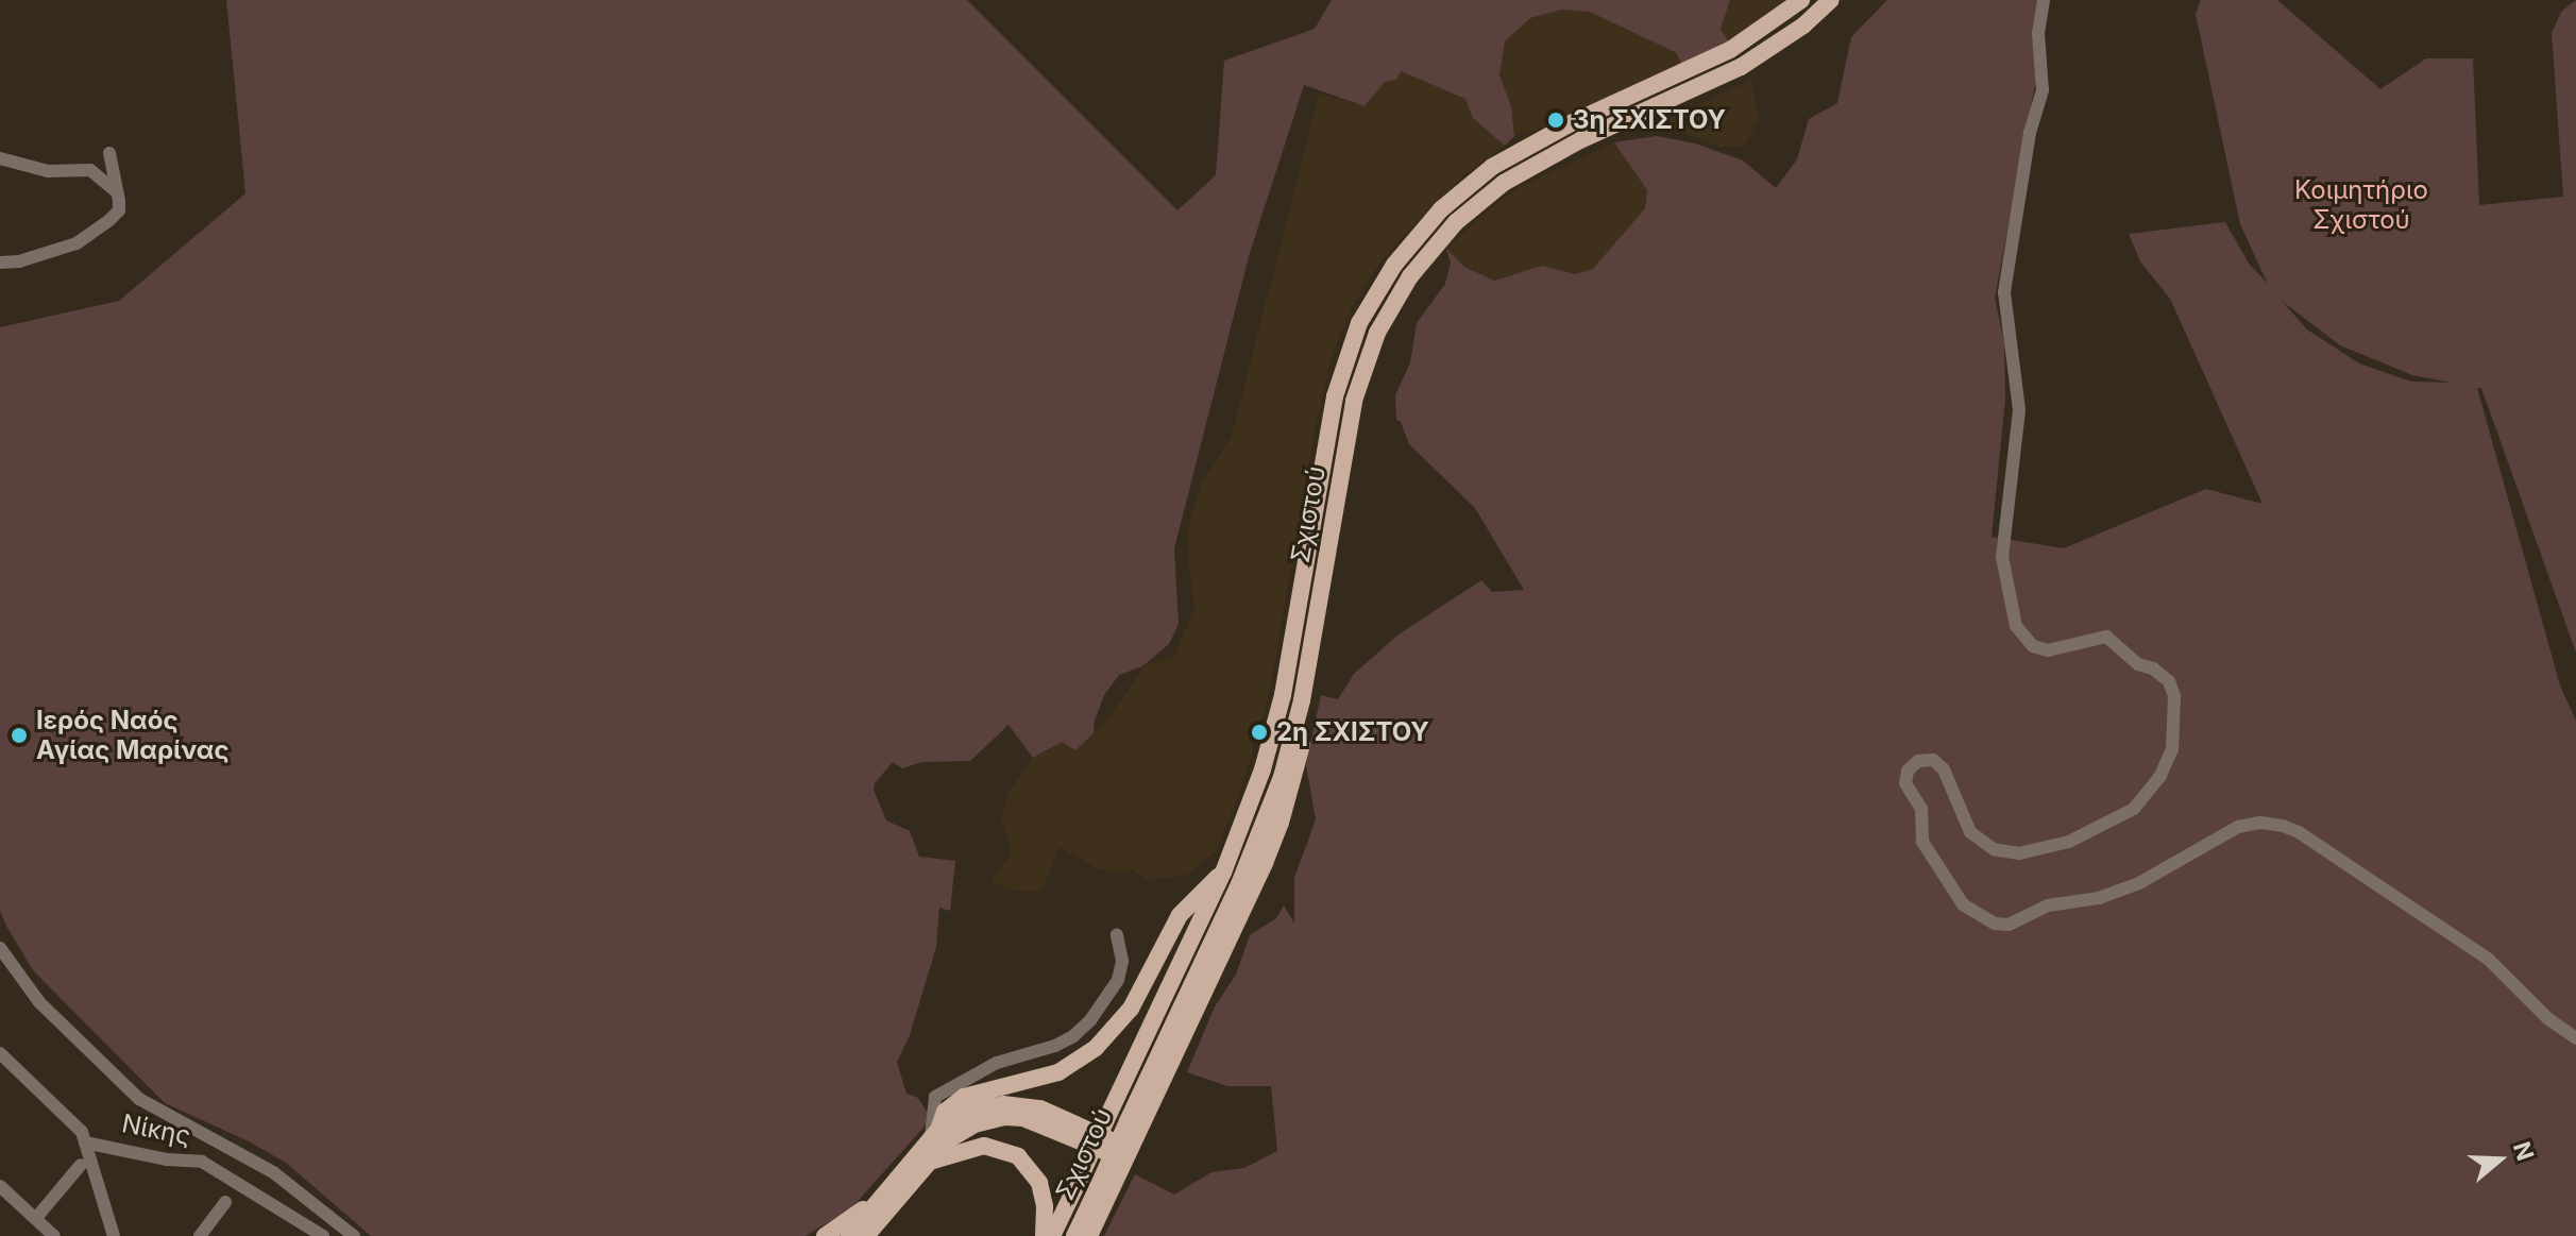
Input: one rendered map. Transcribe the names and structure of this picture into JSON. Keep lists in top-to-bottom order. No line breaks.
{"streets":{"main road":["Σχιστού"],"street":["Νίκης"]},"parks":["Κοιμητήριο Σχιστού"],"places":["3η ΣΧΙΣΤΟΥ","2η ΣΧΙΣΤΟΥ","Ιερός Ναός Αγίας Μαρίνας"],"north":"right"}
